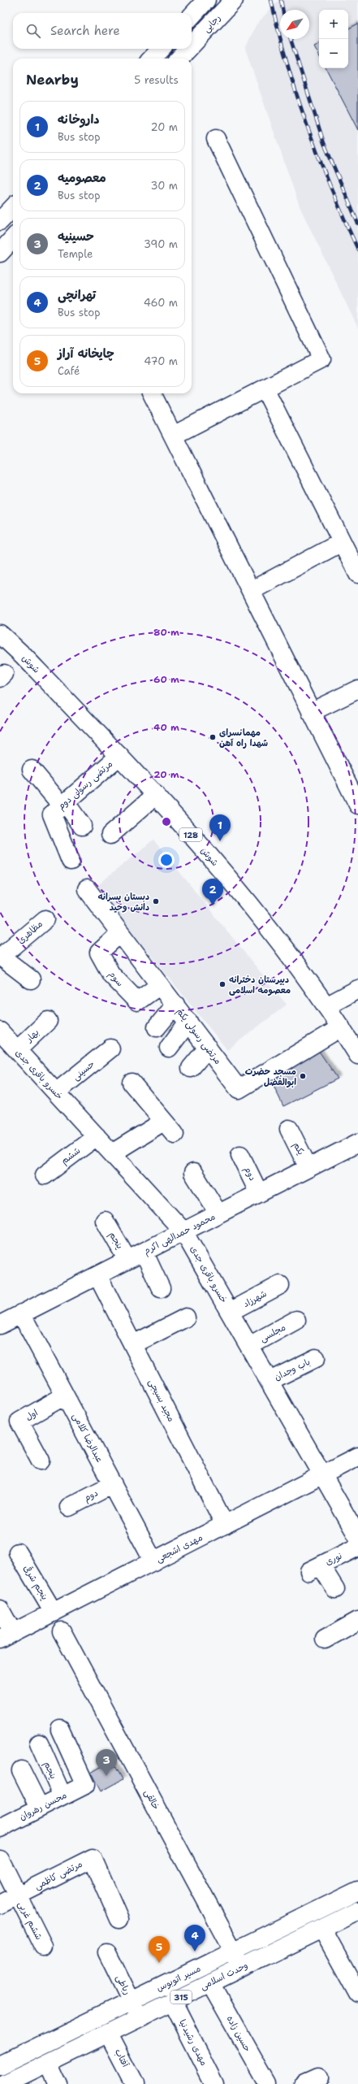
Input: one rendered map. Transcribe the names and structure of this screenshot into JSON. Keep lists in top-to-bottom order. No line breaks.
{"streets":{"street":["رجایی","شوش","مرتضی رسولی دوم","128","مظاهری","سوم","بهار","مرتضی رسولی یکم","حسینی","خسرو باقری جدی","یکم","ششم","دوم","محمود حمدالهی اکرم","پنجم","شهرزاد","مجلسی","باب وجدان","مجید بسیجی","اول","عبدالرضا کلامی","مهدی اشجعی","نوری","پنجم شرقی","خالقی","محسن رهروان","مرتضی کاظمی","ششم غربی","وحدت اسلامی","مسیر اتوبوس","رباطی","315","حسین زاده","مهدی رشیدنیا","آفتاب"]},"crossings":[["شوش","مرتضی رسولی دوم"],["شوش","مرتضی رسولی یکم"],["سوم","مرتضی رسولی یکم"],["بهار","خسرو باقری جدی"],["حسینی","خسرو باقری جدی"],["خسرو باقری جدی","ششم"],["خسرو باقری جدی","محمود حمدالهی اکرم"],["خسرو باقری جدی","شهرزاد"],["خسرو باقری جدی","مجلسی"],["خسرو باقری جدی","باب وجدان"],["خسرو باقری جدی","مهدی اشجعی"],["یکم","محمود حمدالهی اکرم"],["دوم","محمود حمدالهی اکرم"],["دوم","عبدالرضا کلامی"],["محمود حمدالهی اکرم","پنجم"],["محمود حمدالهی اکرم","مجید بسیجی"],["محمود حمدالهی اکرم","عبدالرضا کلامی"],["پنجم","محسن رهروان"],["مجید بسیجی","مهدی اشجعی"],["اول","عبدالرضا کلامی"],["عبدالرضا کلامی","مهدی اشجعی"],["مهدی اشجعی","پنجم شرقی"],["خالقی","وحدت اسلامی"],["خالقی","مسیر اتوبوس"],["مرتضی کاظمی","ششم غربی"],["وحدت اسلامی","رباطی"],["وحدت اسلامی","حسین زاده"],["وحدت اسلامی","مهدی رشیدنیا"],["وحدت اسلامی","آفتاب"],["مسیر اتوبوس","رباطی"]],"places":["مهمانسرای شهدا راه آهن","دبستان پسرانه دانش وحید","دبیرستان دخترانه معصومه اسلامی","مسجد حضرت ابوالفضل"],"north":"bottom left","page":{"map_buttons":["+","−"],"search":"Search here","heading":["Nearby","5 results"],"list":[{"mark":"1","name":"داروخانه","note":"Bus stop","value":"20 m"},{"mark":"2","name":"معصومیه","note":"Bus stop","value":"30 m"},{"mark":"3","name":"حسینیه","note":"Temple","value":"390 m"},{"mark":"4","name":"تهرانچی","note":"Bus stop","value":"460 m"},{"mark":"5","name":"چایخانه آراز","note":"Café","value":"470 m"}],"pins":["1","2","3","4","5"]},"rings":["80 m","60 m","40 m","20 m"]}
